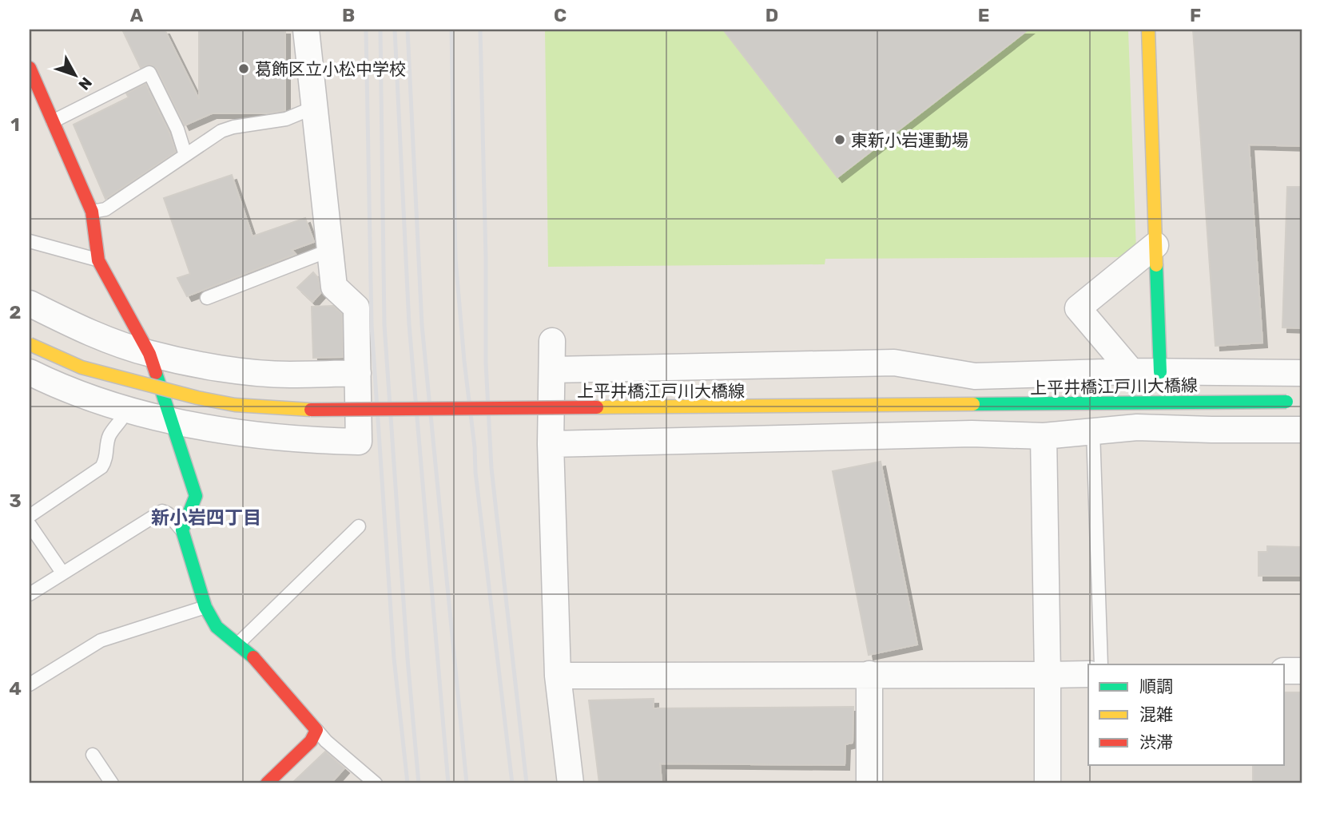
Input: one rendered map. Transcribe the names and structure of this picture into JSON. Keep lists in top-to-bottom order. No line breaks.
{"streets":{"street":["上平井橋江戸川大橋線"]},"districts":["新小岩四丁目"],"places":["葛飾区立小松中学校","東新小岩運動場"],"legend":["順調","混雑","渋滞"],"north":"bottom right","grid":{"columns":["A","B","C","D","E","F"],"rows":["1","2","3","4"]}}
